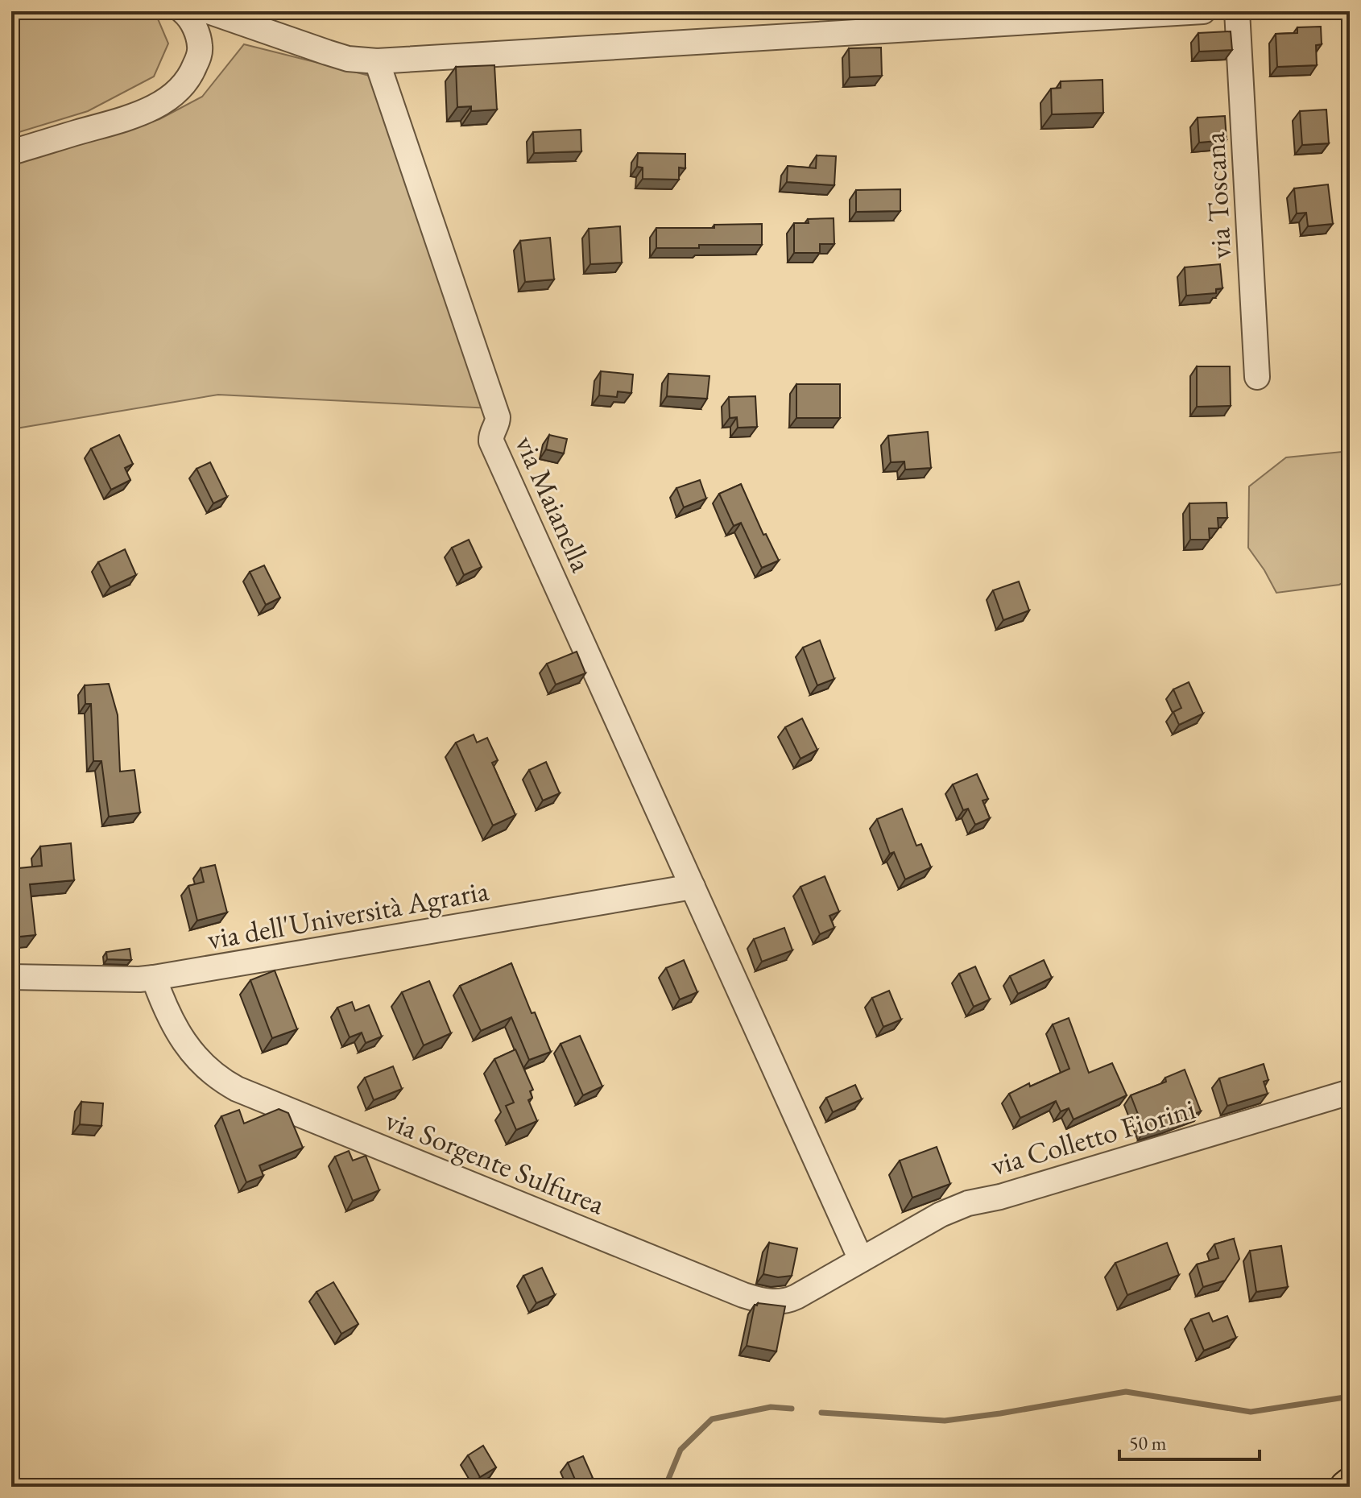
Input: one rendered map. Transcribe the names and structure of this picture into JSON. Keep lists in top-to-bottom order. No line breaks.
{"streets":{"street":["via Toscana","via Maianella","via dell'Università Agraria","via Colletto Fiorini","via Sorgente Sulfurea"]},"crossings":[["via Maianella","via dell'Università Agraria"],["via Maianella","via Colletto Fiorini"],["via Maianella","via Sorgente Sulfurea"],["via dell'Università Agraria","via Sorgente Sulfurea"],["via Colletto Fiorini","via Sorgente Sulfurea"]],"scale_bar":"50 m"}
